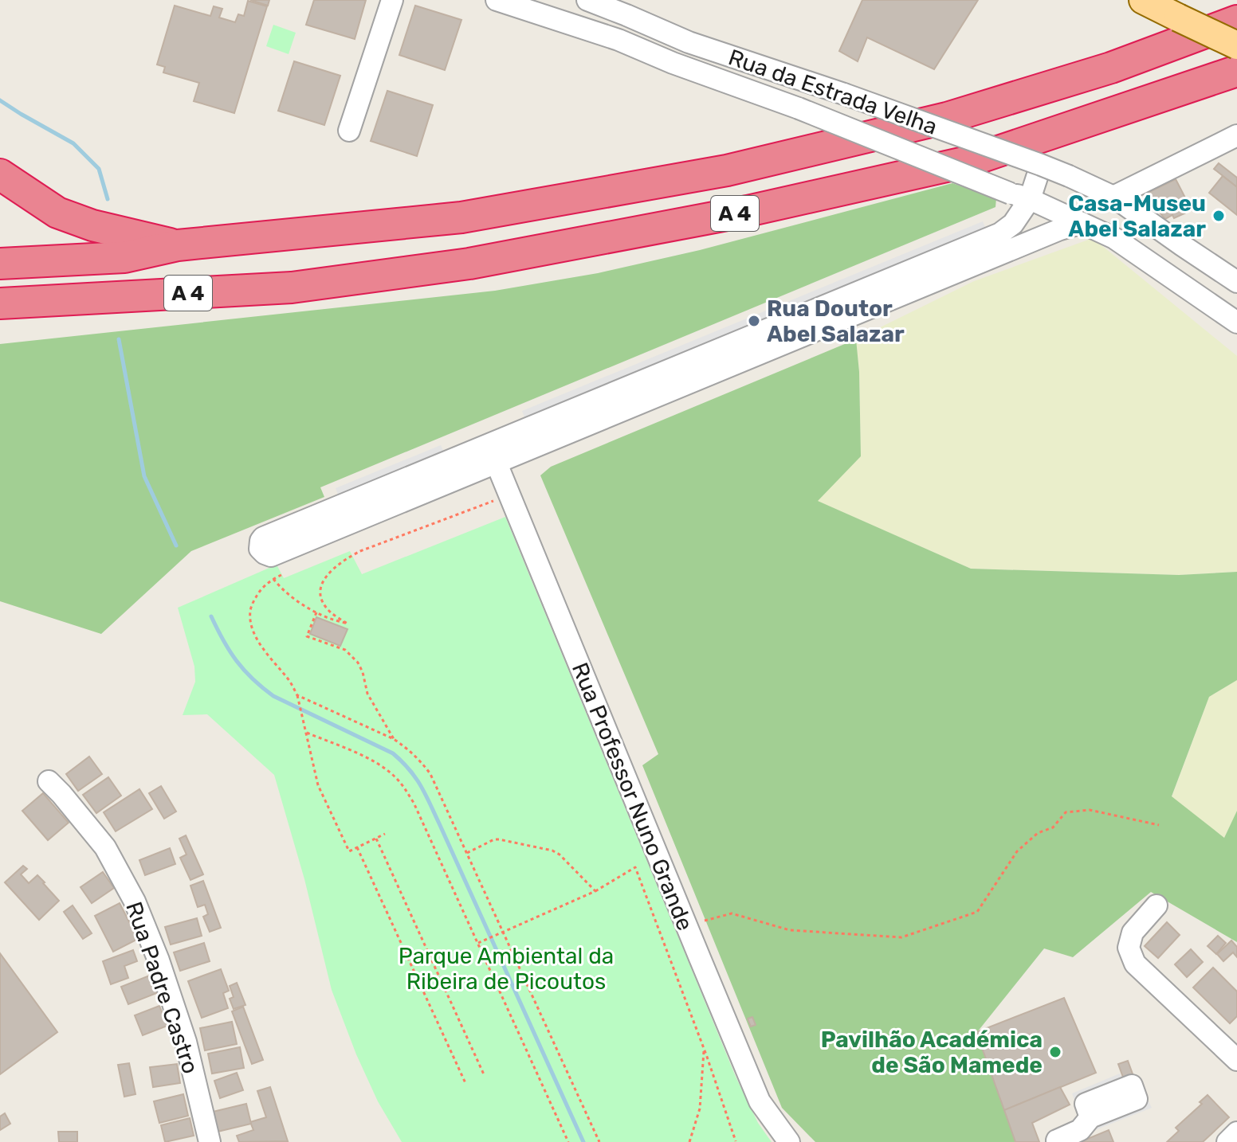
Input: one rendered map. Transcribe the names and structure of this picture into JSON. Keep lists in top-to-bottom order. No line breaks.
{"streets":{"highway":["A 4"],"street":["Rua da Estrada Velha","Rua Professor Nuno Grande","Rua Padre Castro"]},"parks":["Parque Ambiental da Ribeira de Picoutos"],"places":["Casa-Museu Abel Salazar","Rua Doutor Abel Salazar","Pavilhão Académica de São Mamede"]}
